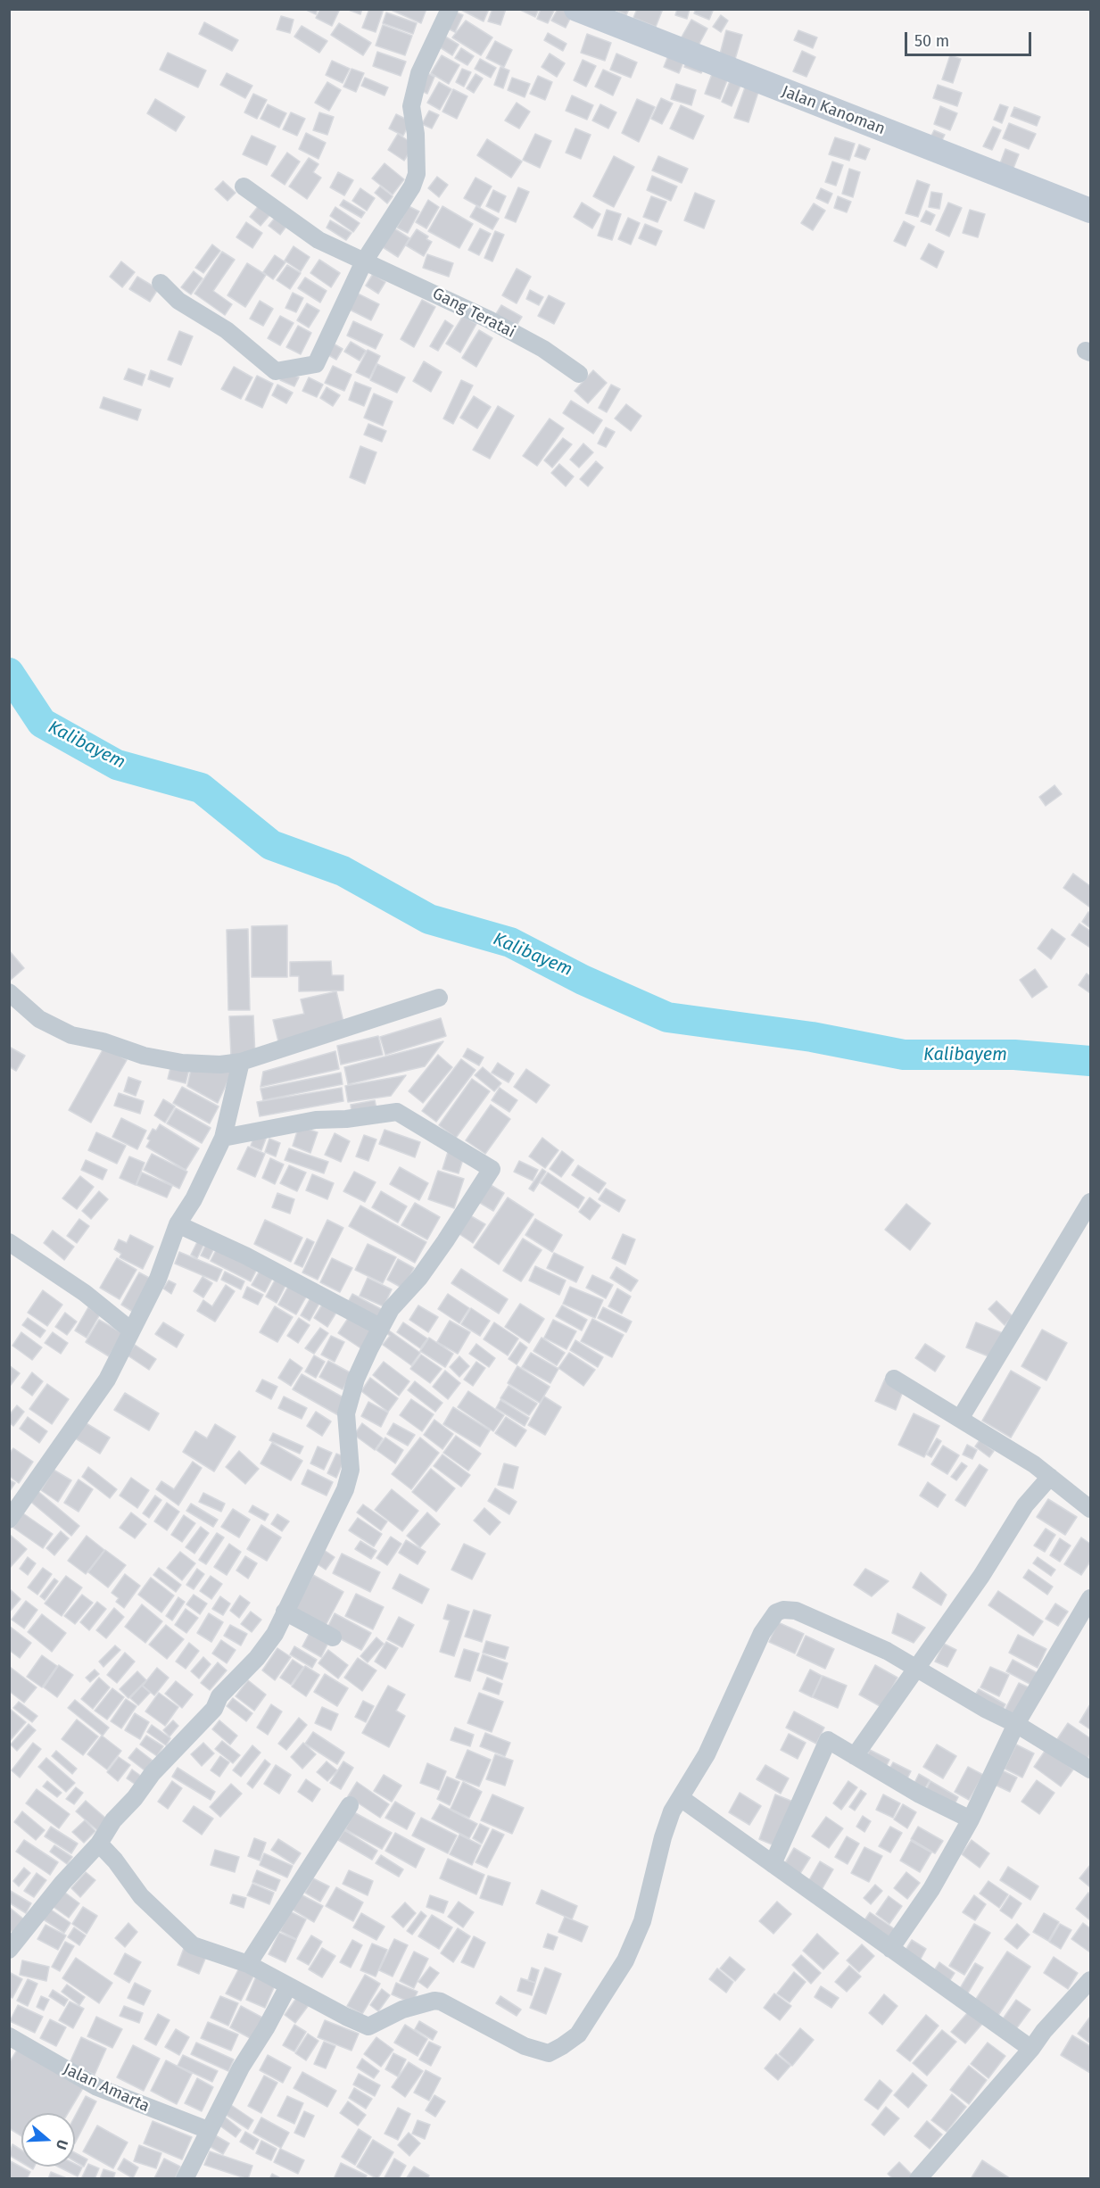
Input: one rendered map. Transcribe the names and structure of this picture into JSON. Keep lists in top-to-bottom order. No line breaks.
{"streets":{"street":["Jalan Kanoman","Gang Teratai","Jalan Amarta"]},"water":["Kalibayem"],"scale_bar":"50 m","north":"right"}
